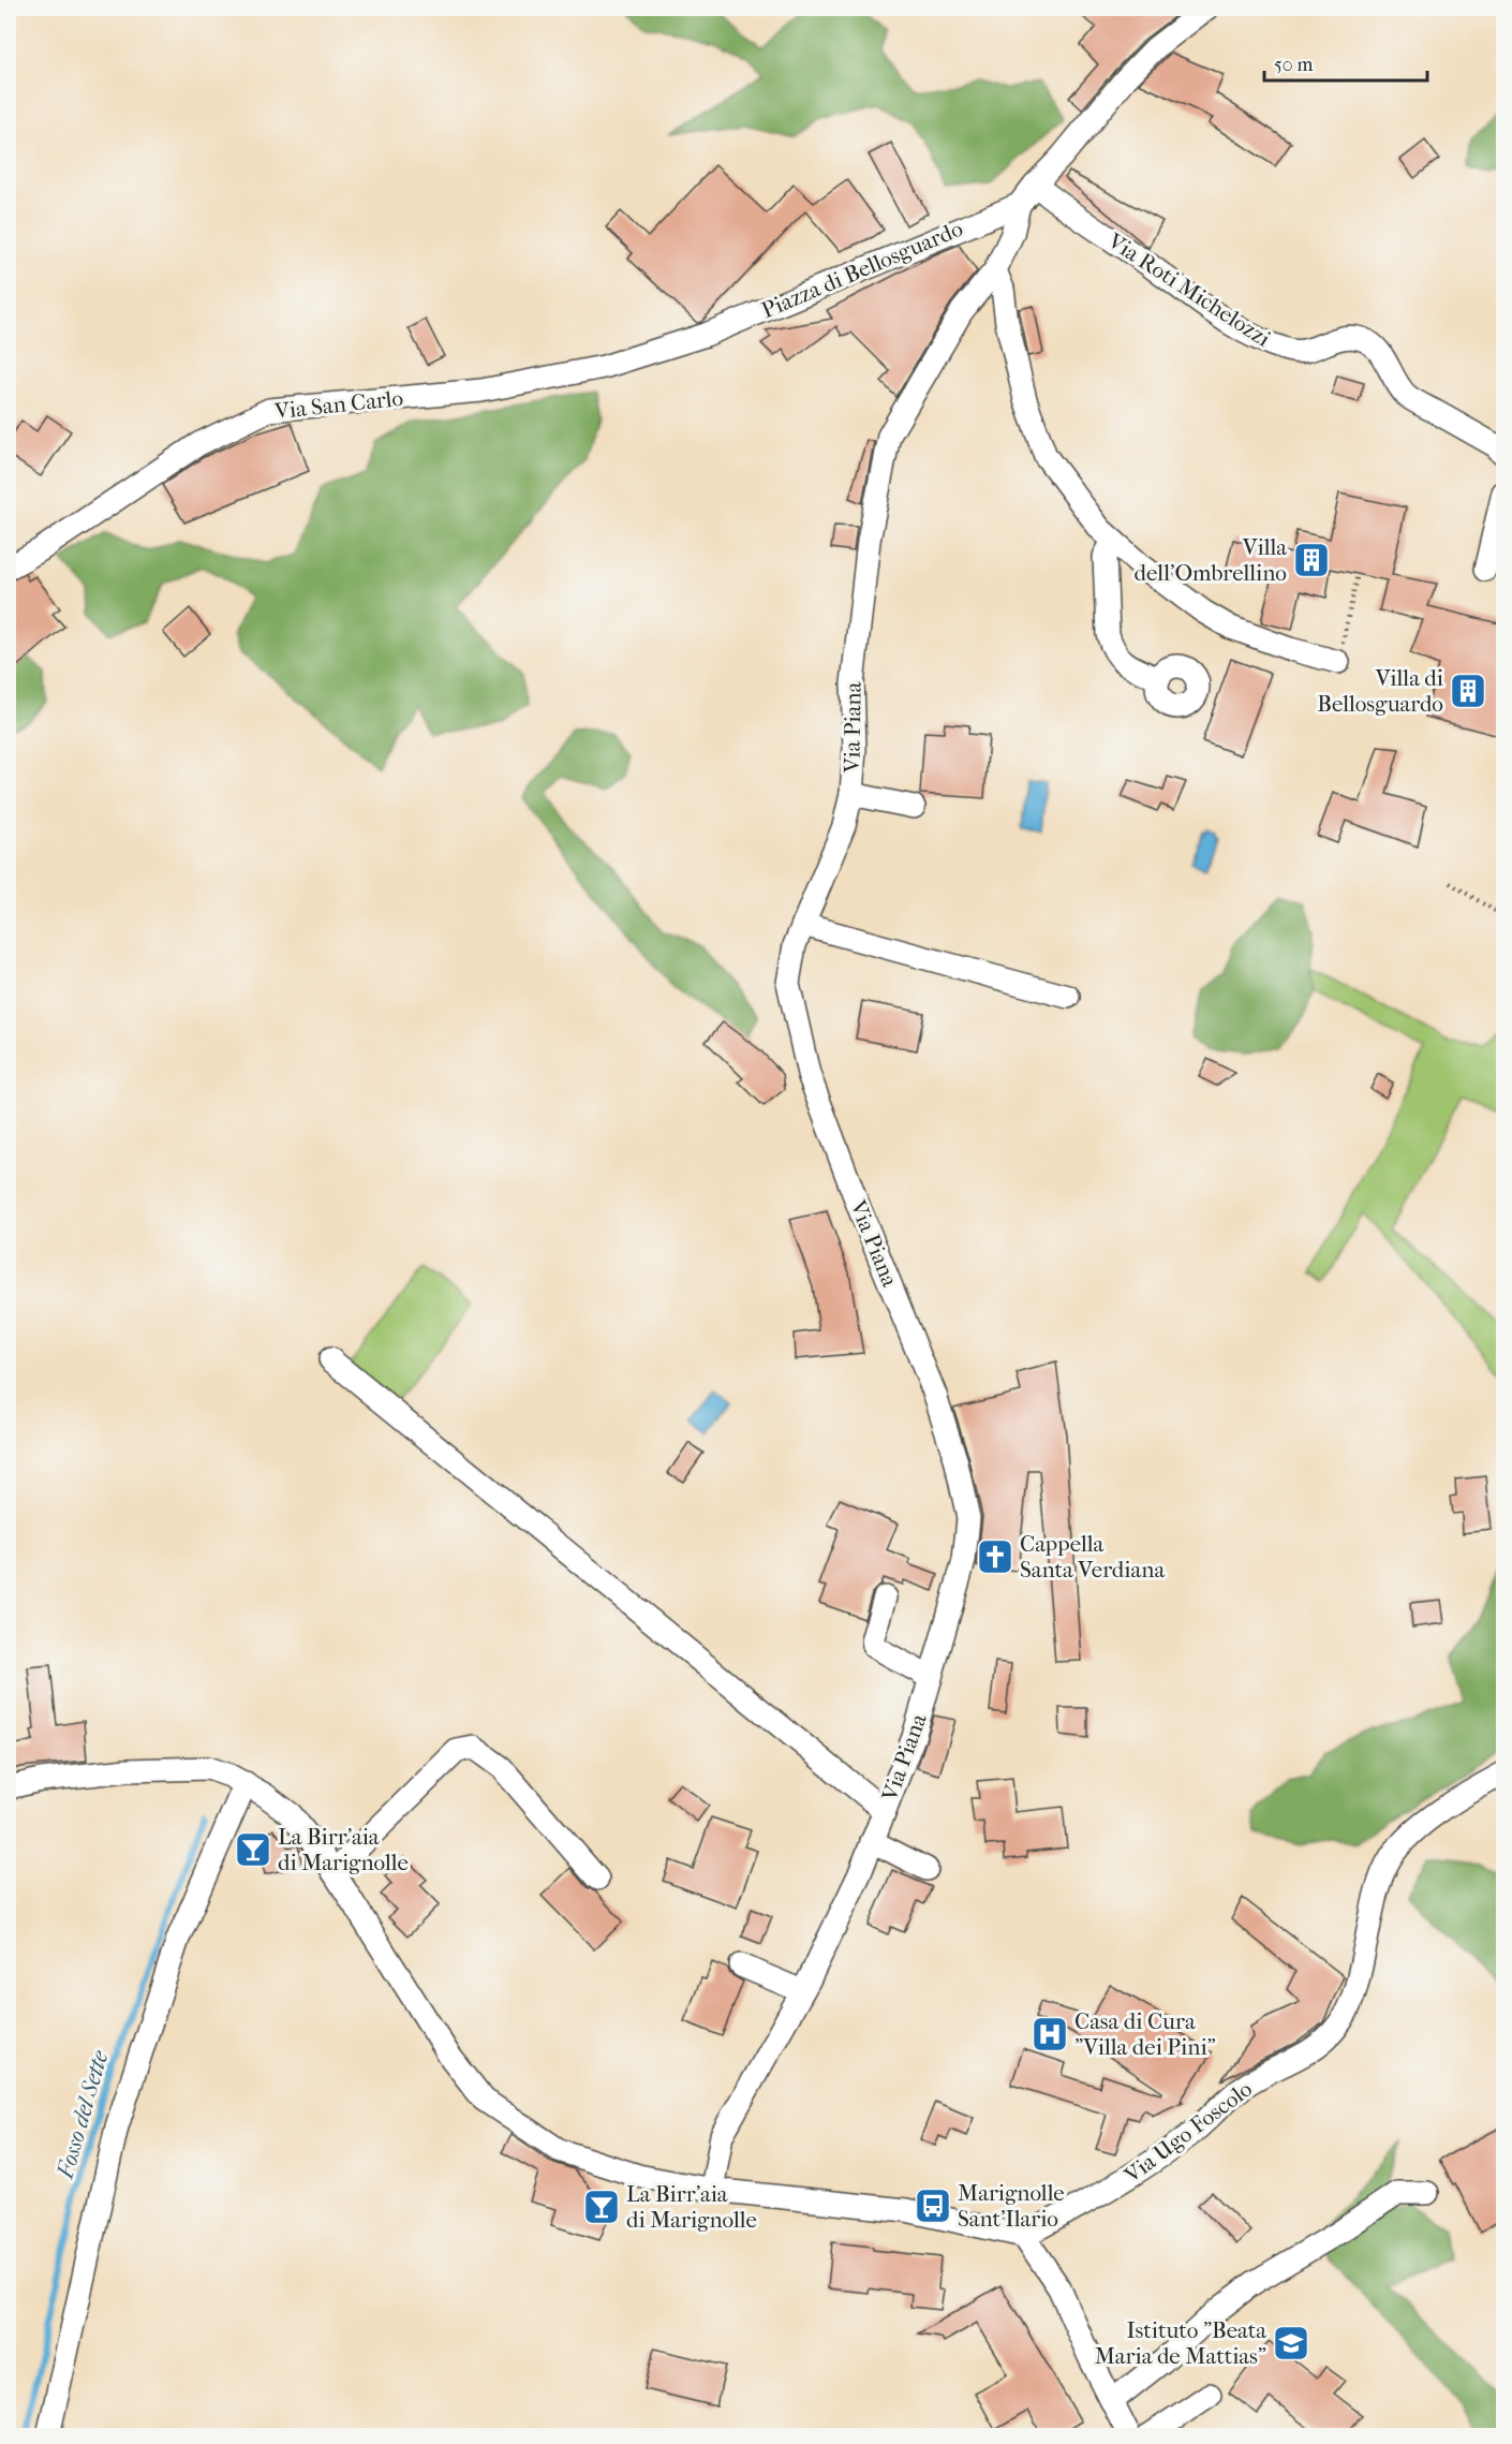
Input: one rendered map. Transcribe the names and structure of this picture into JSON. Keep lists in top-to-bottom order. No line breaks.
{"streets":{"street":["Piazza di Bellosguardo","Via Roti Michelozzi","Via San Carlo","Via Piana","Via Ugo Foscolo"]},"crossings":[["Piazza di Bellosguardo","Via San Carlo"]],"water":["Fosso del Sette"],"places":{"building":["Villa dell'Ombrellino","Villa di Bellosguardo"],"church":["Cappella Santa Verdiana"],"bar":["La Birr'aia di Marignolle","La Birr’aia di Marignolle"],"hospital":["Casa di Cura \"Villa dei Pini\""],"bus stop":["Marignolle Sant'Ilario"],"school or university":["Istituto \"Beata Maria de Mattias\""]},"scale_bar":"50 m"}
